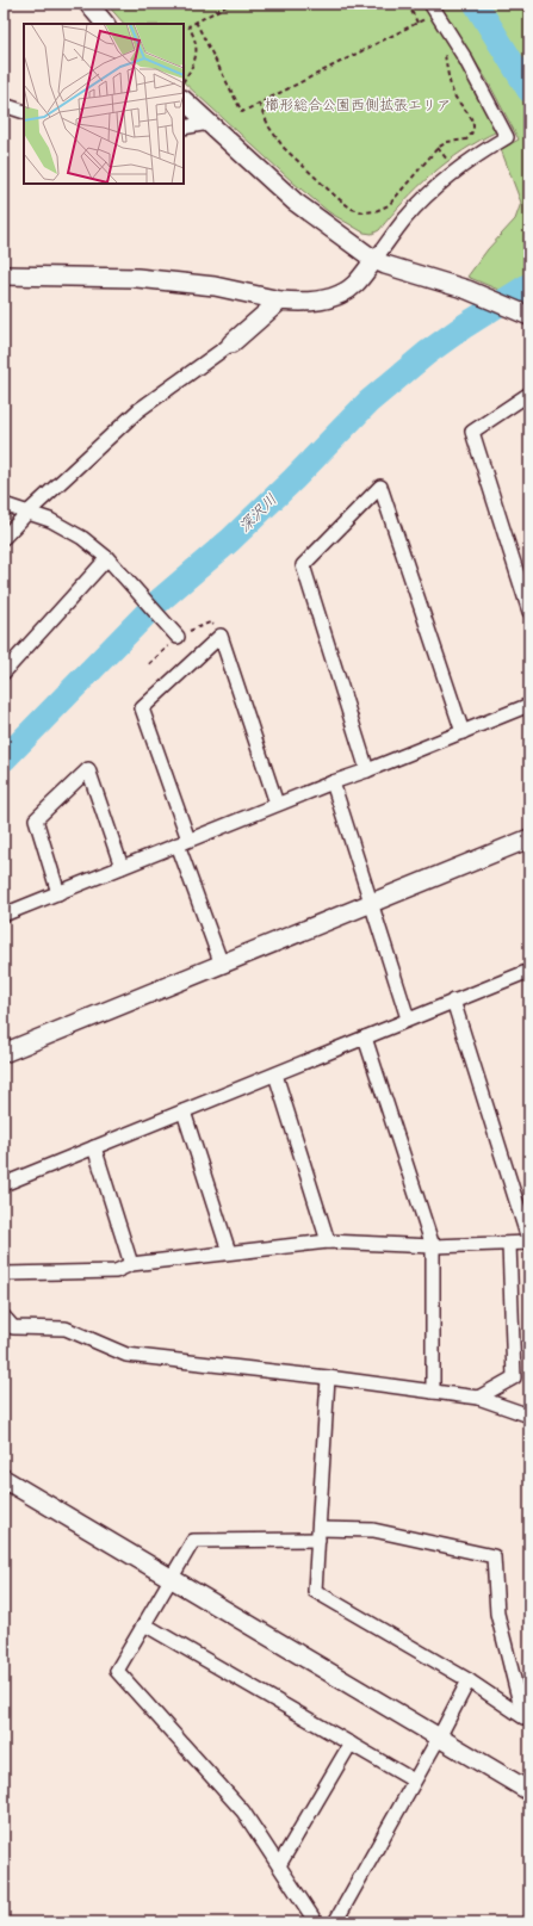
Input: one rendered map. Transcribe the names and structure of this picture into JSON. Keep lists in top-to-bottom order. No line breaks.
{"water":["深沢川"],"parks":["櫛形総合公園西側拡張エリア"]}
